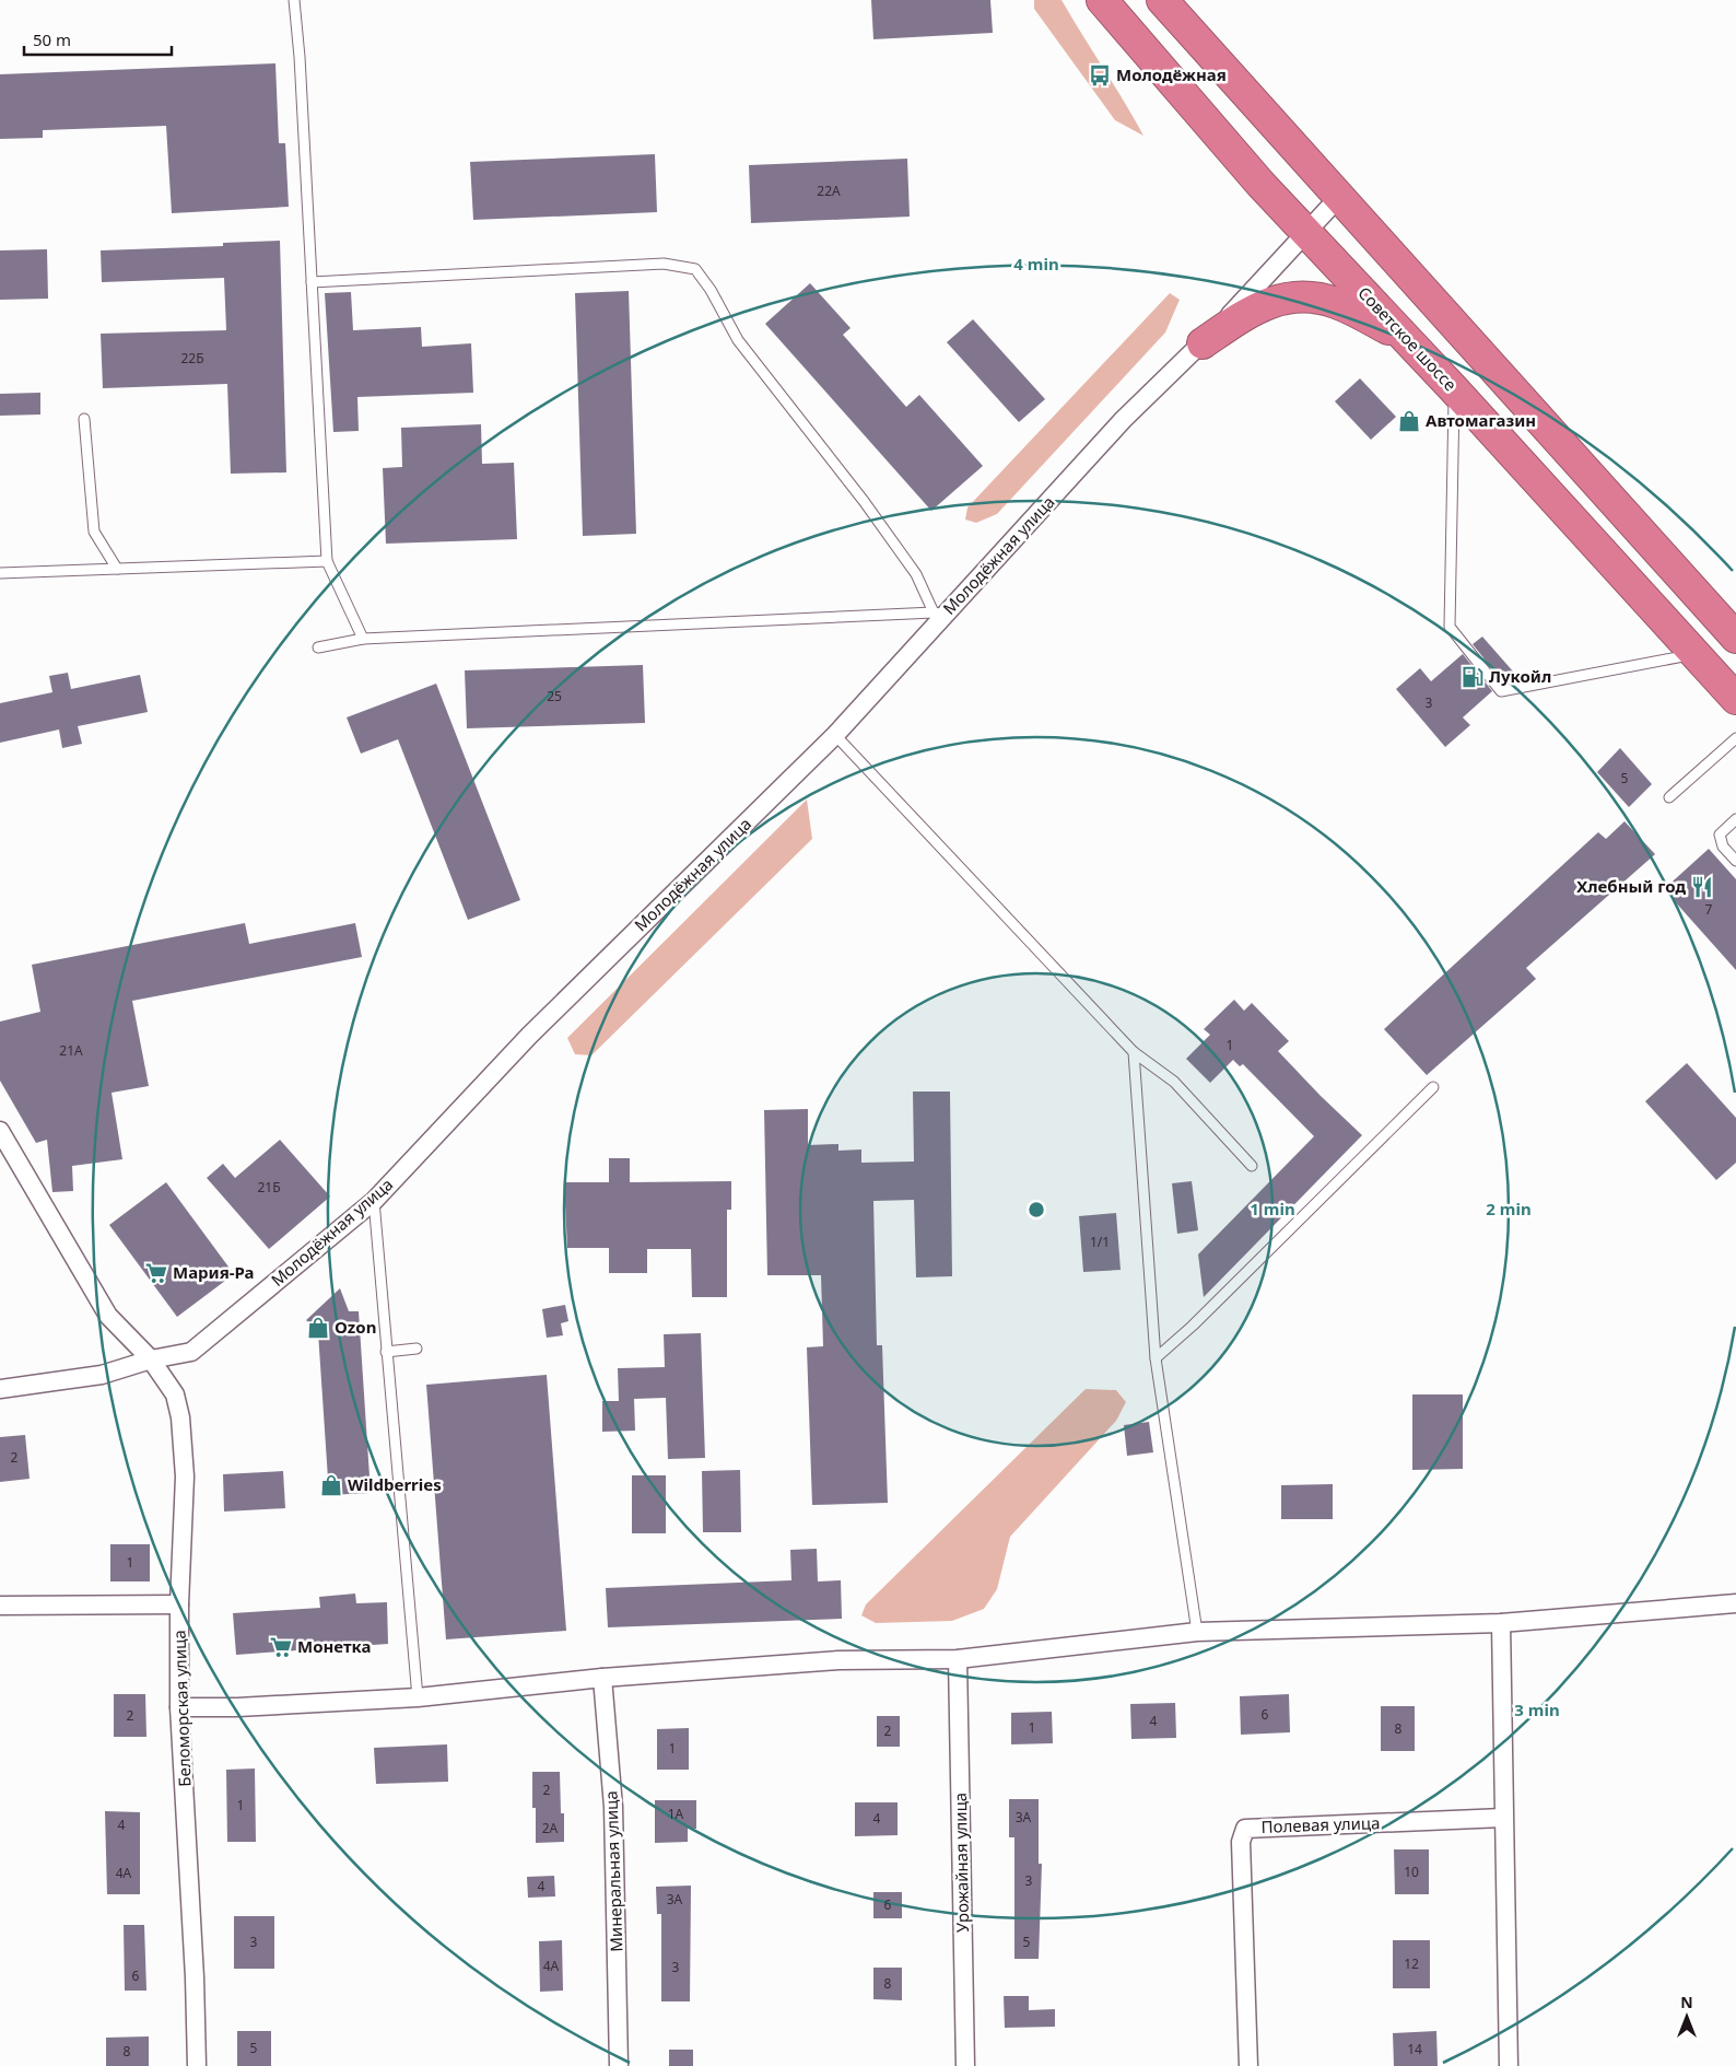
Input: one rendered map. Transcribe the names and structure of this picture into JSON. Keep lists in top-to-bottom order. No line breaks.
{"streets":{"highway":["Советское шоссе"],"street":["Молодёжная улица","Беломорская улица","Полевая улица","Урожайная улица","Минеральная улица"]},"crossings":[["Советское шоссе","Молодёжная улица"],["Молодёжная улица","Беломорская улица"]],"places":{"bus stop":["Молодёжная"],"shop":["Автомагазин","Ozon","Wildberries"],"fuel station":["Лукойл"],"restaurant":["Хлебный год"],"supermarket":["Мария-Ра","Монетка"]},"house_numbers":["22А","22Б","25","3","5","7","1","21А","21Б","1/1","2","1","6","2","4","1","8","2","1","2","1","1А","3А","4","4","2А","10","4А","3","4","3А","6","3","5","12","4А","3","6","8","5","14","8"],"scale_bar":"50 m","north":"top","rings":["4 min","1 min","2 min","3 min"]}
